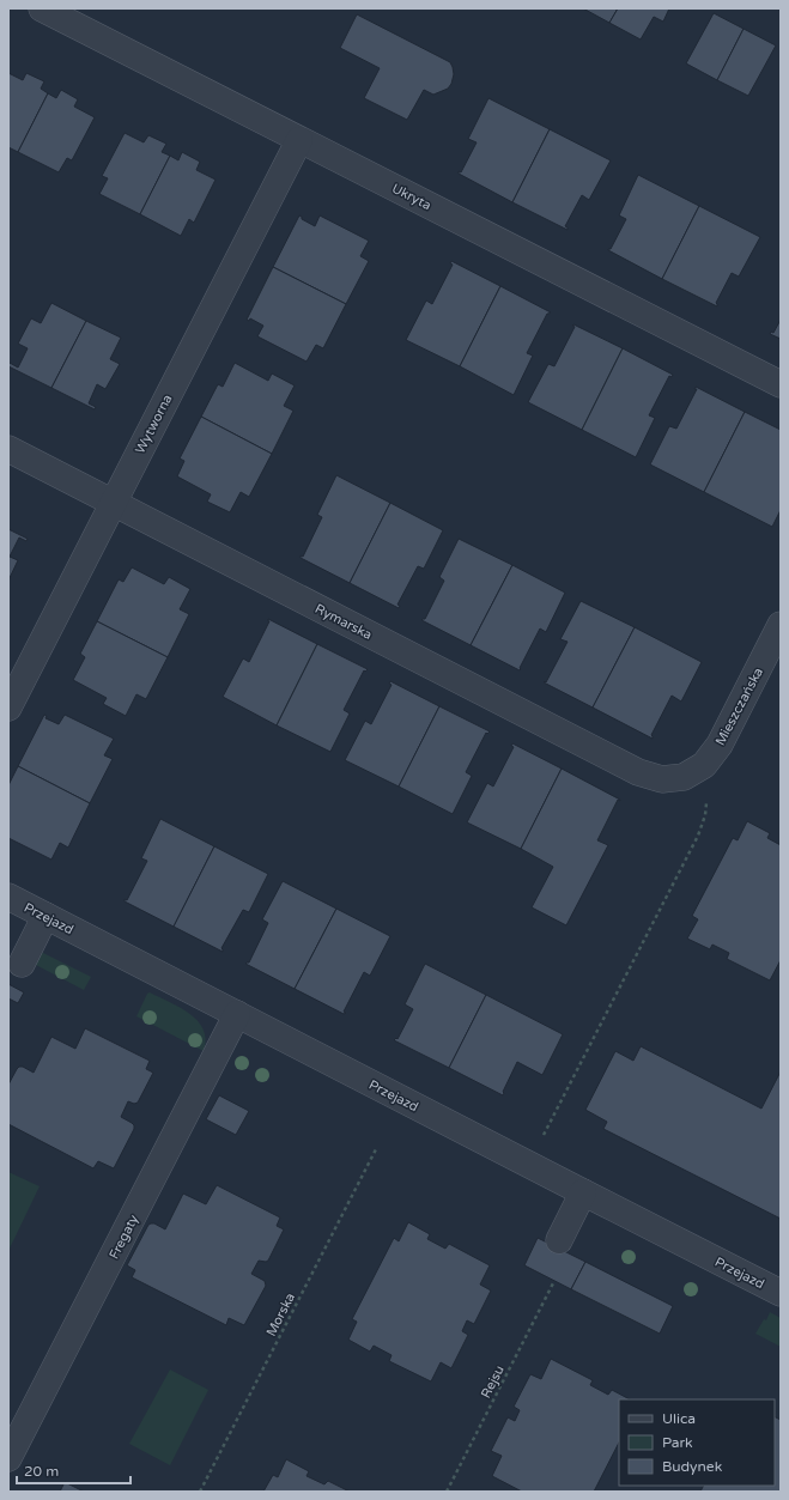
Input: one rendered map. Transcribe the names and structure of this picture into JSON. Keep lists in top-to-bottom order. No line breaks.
{"streets":{"street":["Ukryta","Wytworna","Rymarska","Mieszczańska","Przejazd","Fregaty"],"path":["Morska","Rejsu"]},"crossings":[["Ukryta","Wytworna"],["Wytworna","Rymarska"],["Rymarska","Mieszczańska"],["Przejazd","Fregaty"]],"legend":["Ulica","Park","Budynek"],"scale_bar":"20 m"}
